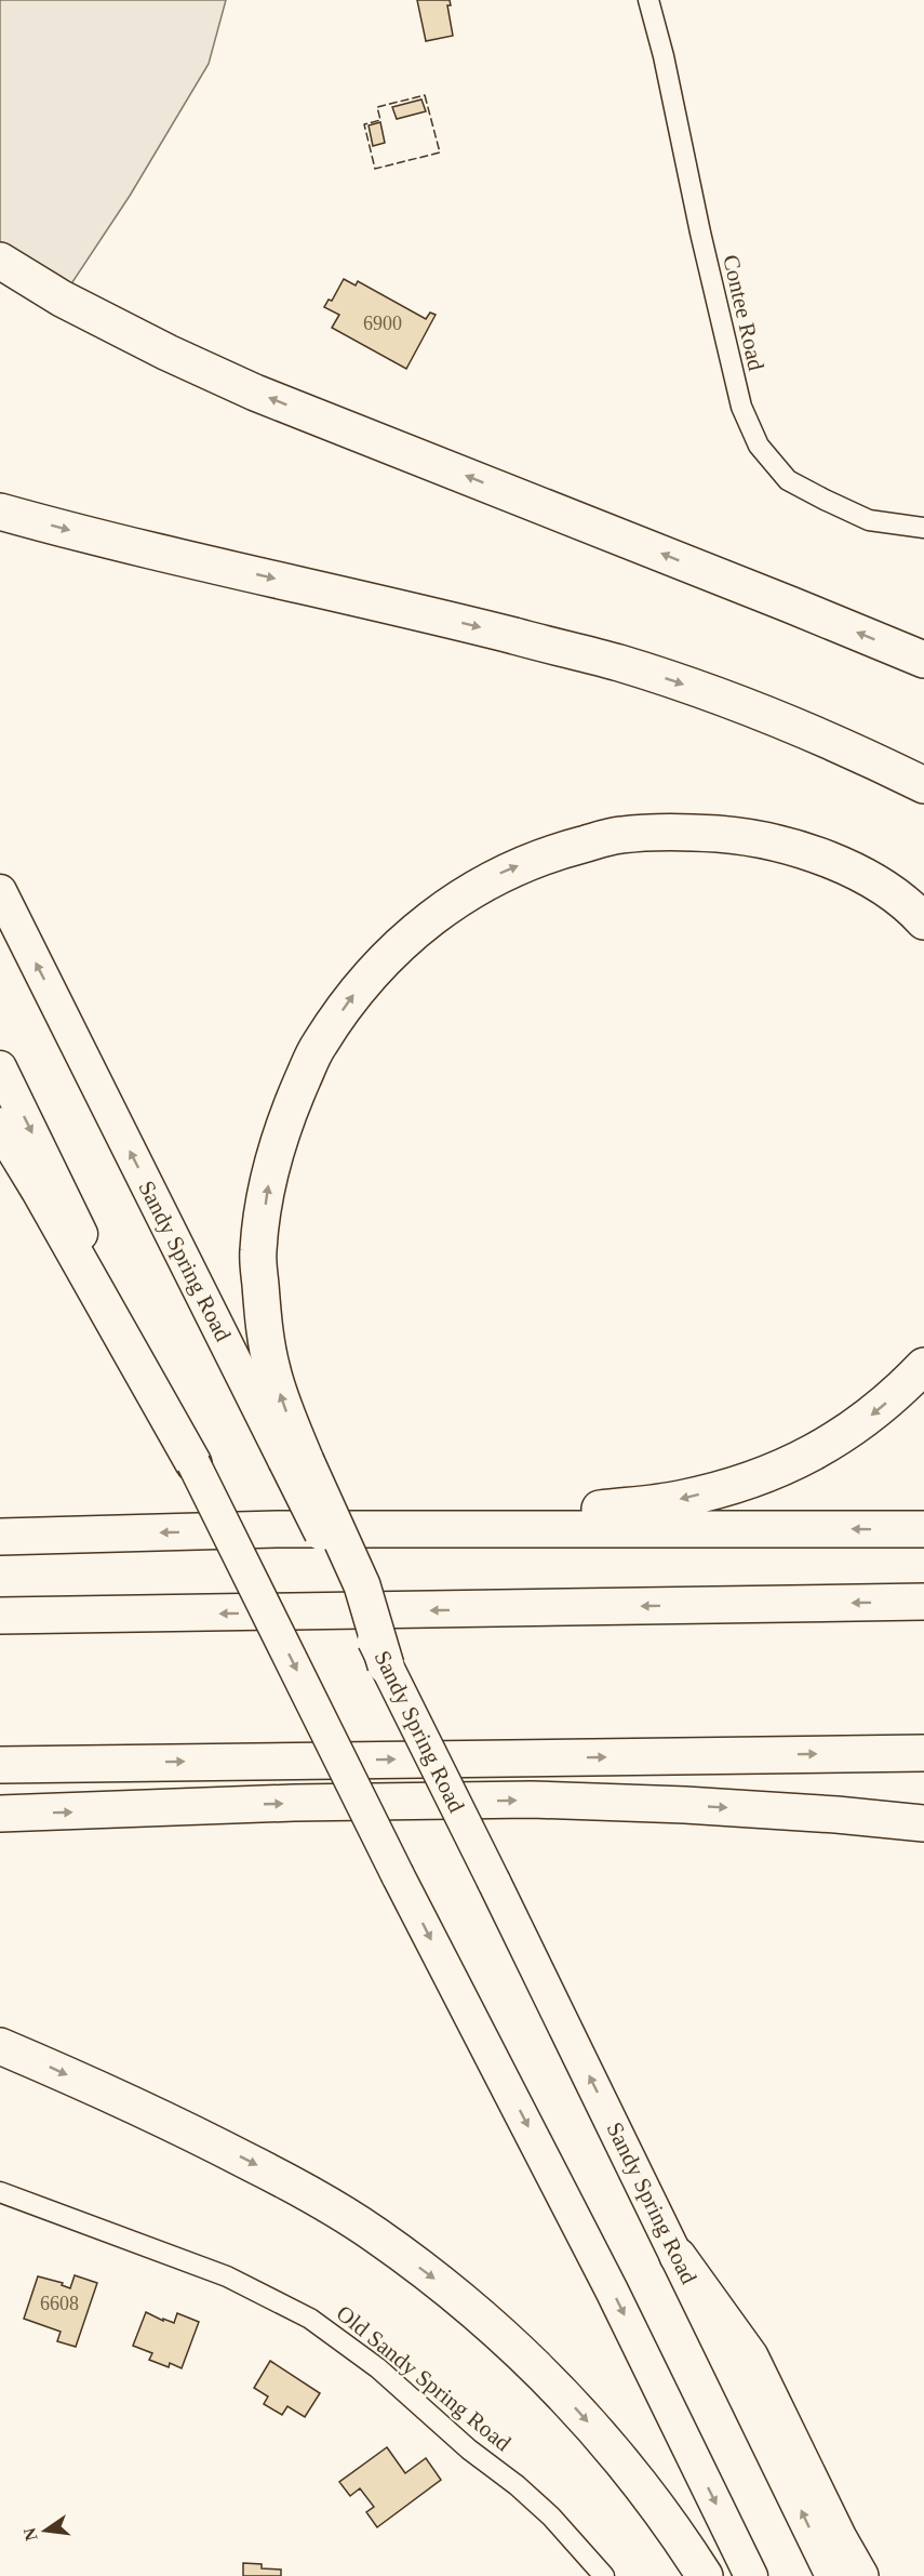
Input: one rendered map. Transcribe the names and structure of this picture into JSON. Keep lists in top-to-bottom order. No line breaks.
{"streets":{"main road":["Sandy Spring Road"],"street":["Contee Road","Old Sandy Spring Road"]},"house_numbers":["6900","6608"],"north":"left"}
